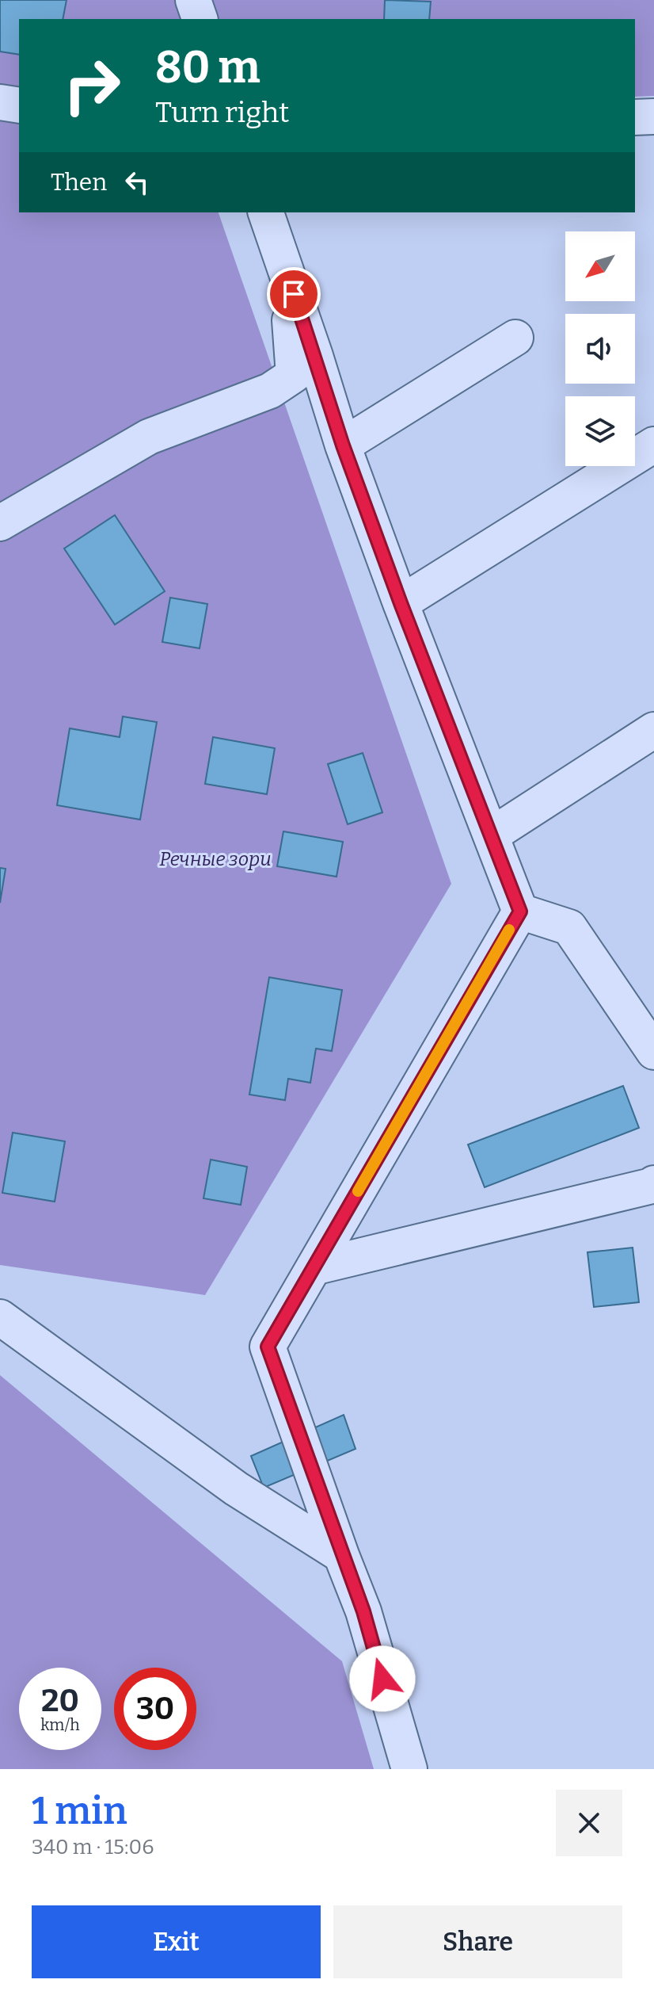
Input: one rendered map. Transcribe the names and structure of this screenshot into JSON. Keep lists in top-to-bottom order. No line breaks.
{"parks":["Речные зори"],"north":"bottom left","page":{"turn":["80 m","Turn right"],"then":"Then","speed":"20 km/h","limit":"30","heading":["1 min","340 m · 15:06"],"buttons":["Exit","Share"]}}
